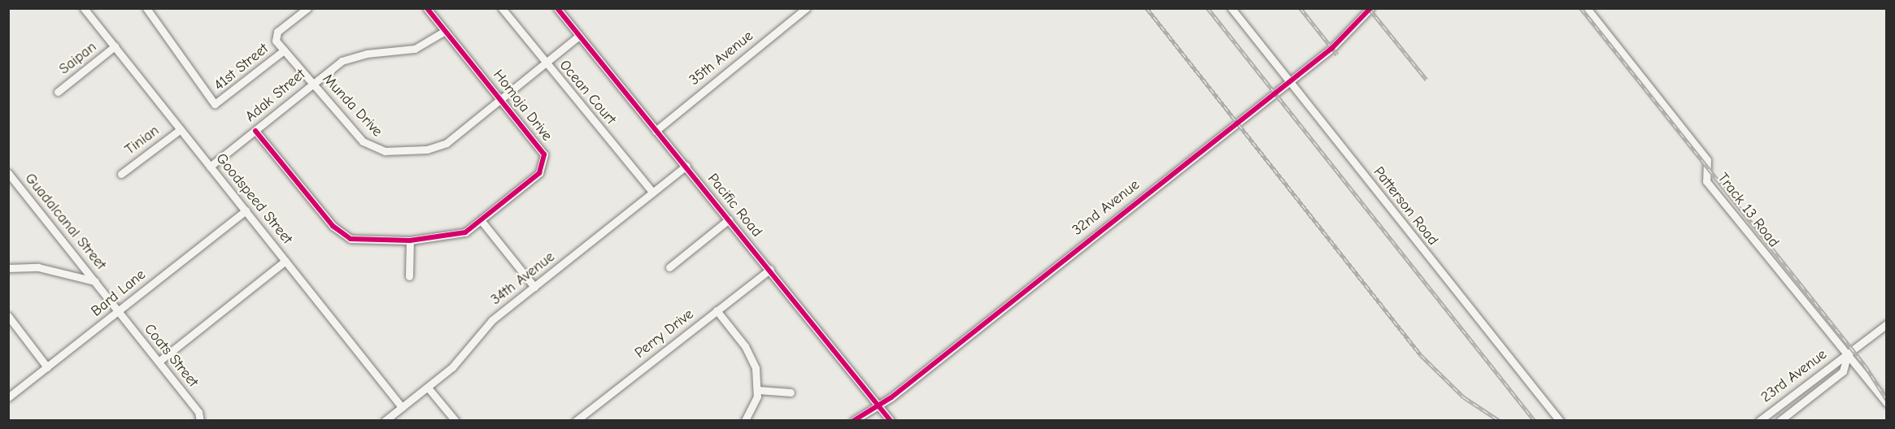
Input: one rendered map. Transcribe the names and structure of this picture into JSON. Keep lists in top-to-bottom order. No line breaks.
{"streets":{"street":["Saipan","35th Avenue","41st Street","Ocean Court","Adak Street","Munda Drive","Homoja Drive","Tinian","Goodspeed Street","Pacific Road","Patterson Road","32nd Avenue","Track 13 Road","Guadalcanal Street","34th Avenue","Bard Lane","Perry Drive","Coats Street","23rd Avenue"]},"crossings":[["Saipan","Goodspeed Street"],["35th Avenue","Pacific Road"],["41st Street","Munda Drive"],["Ocean Court","Munda Drive"],["Ocean Court","34th Avenue"],["Adak Street","Munda Drive"],["Adak Street","Homoja Drive"],["Adak Street","Goodspeed Street"],["Munda Drive","Homoja Drive"],["Munda Drive","Pacific Road"],["Tinian","Goodspeed Street"],["Goodspeed Street","34th Avenue"],["Goodspeed Street","Bard Lane"],["Pacific Road","32nd Avenue"],["Pacific Road","34th Avenue"],["Pacific Road","Perry Drive"],["Patterson Road","32nd Avenue"],["Track 13 Road","23rd Avenue"],["Guadalcanal Street","Bard Lane"],["Guadalcanal Street","Coats Street"],["Bard Lane","Coats Street"]]}
